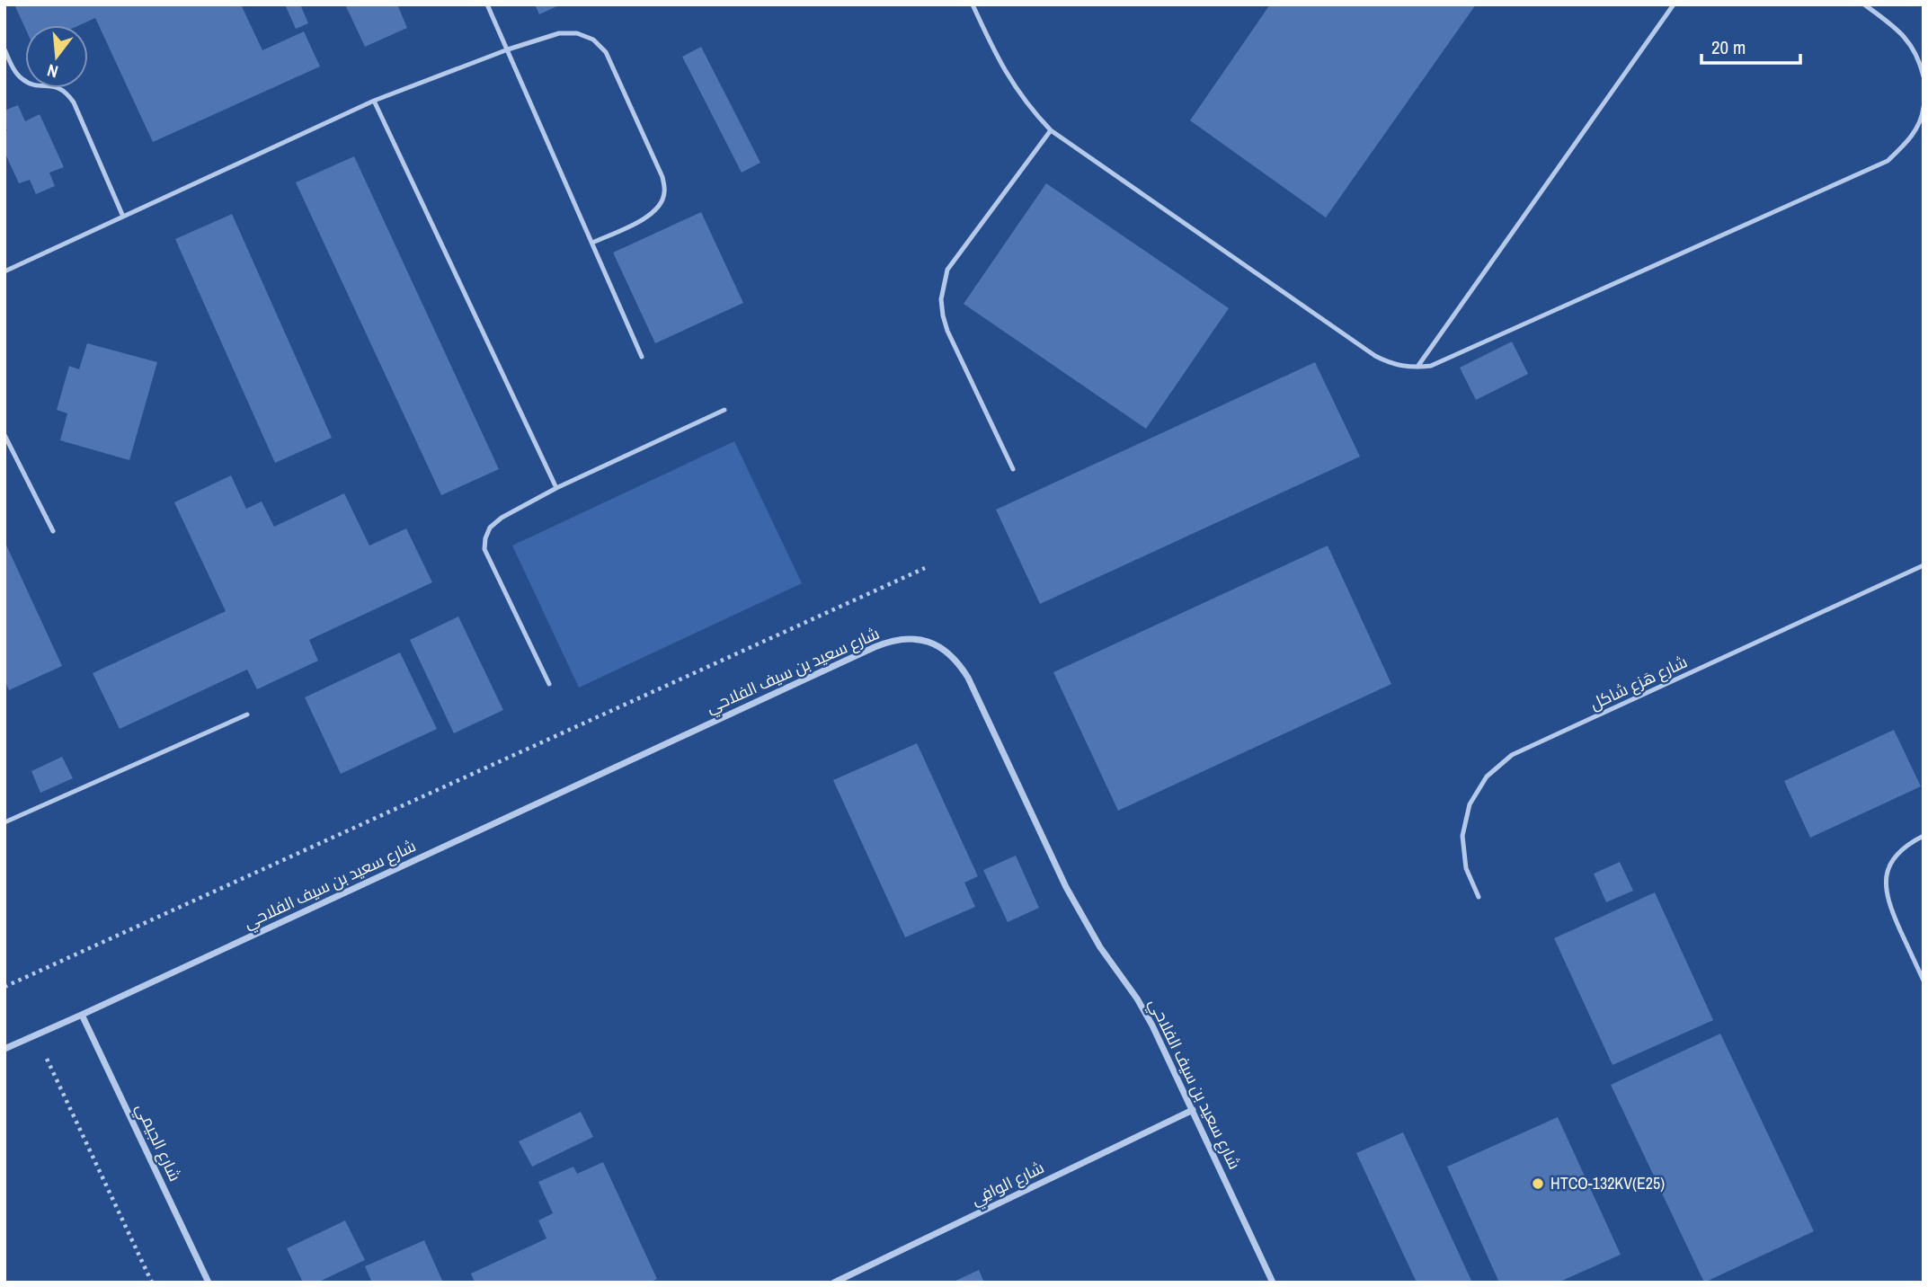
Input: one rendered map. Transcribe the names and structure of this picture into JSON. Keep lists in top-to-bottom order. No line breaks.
{"streets":{"street":["شارع سعيد بن سيف الفلاحي","شارع الجيمي","شارع الوافِي"],"lane":["شارع هَزع شاكل"]},"crossings":[["شارع سعيد بن سيف الفلاحي","شارع الجيمي"],["شارع سعيد بن سيف الفلاحي","شارع الوافِي"]],"places":["HTCO-132KV(E25)"],"scale_bar":"20 m","north":"bottom"}
